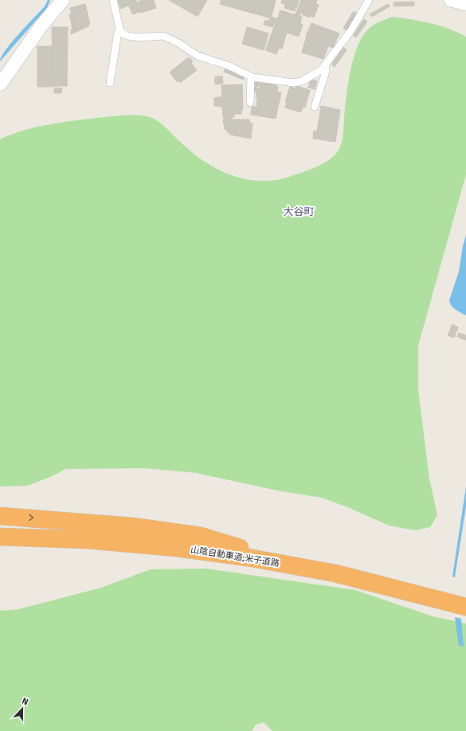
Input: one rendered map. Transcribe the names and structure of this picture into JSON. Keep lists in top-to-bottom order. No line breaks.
{"streets":{"highway":["山陰自動車道;米子道路"]},"districts":["大谷町"],"north":"top"}
